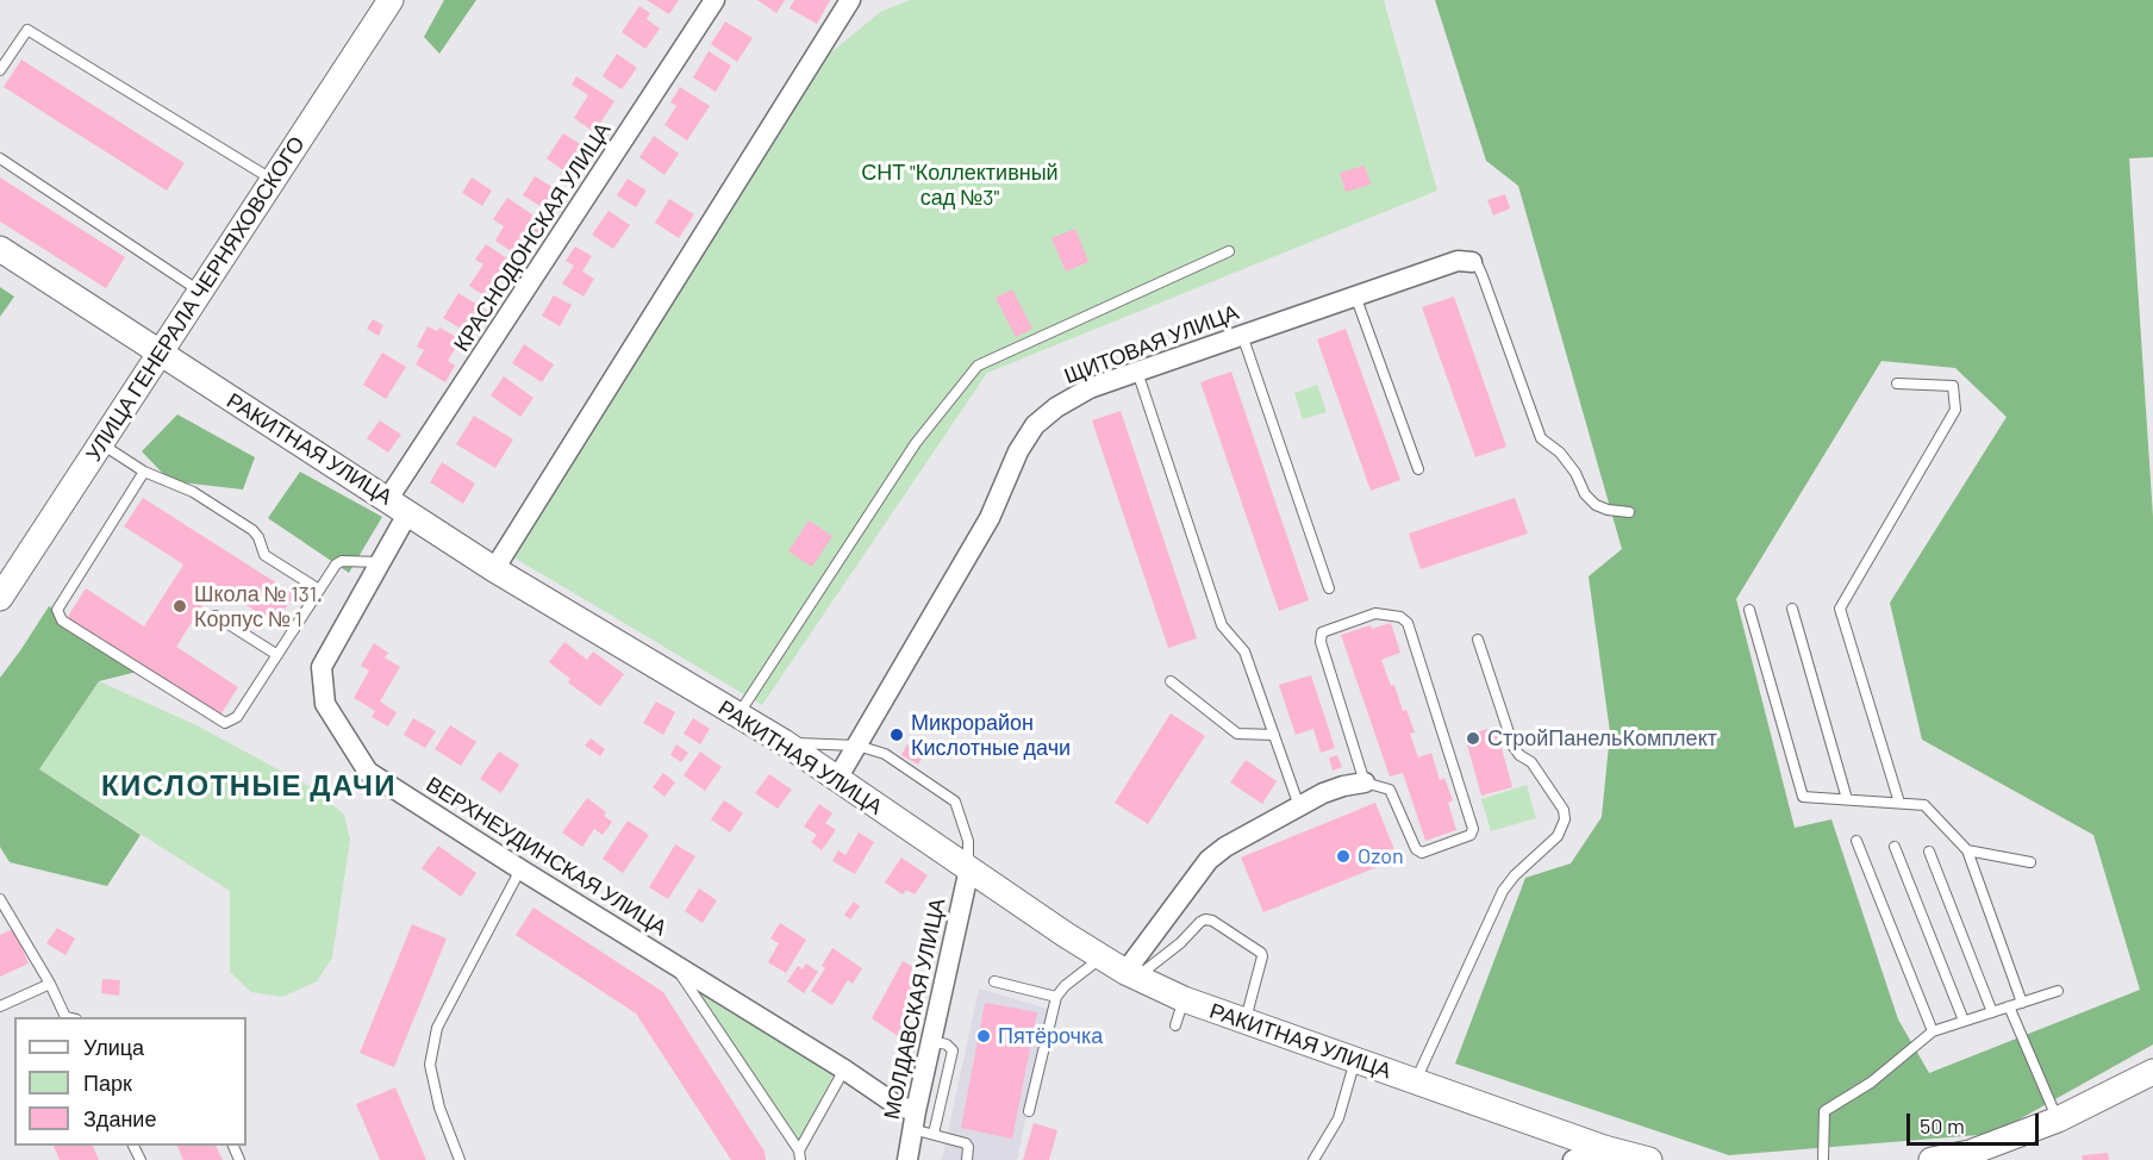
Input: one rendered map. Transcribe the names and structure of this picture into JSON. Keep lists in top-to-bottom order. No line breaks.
{"streets":{"street":["КРАСНОДОНСКАЯ УЛИЦА","УЛИЦА ГЕНЕРАЛА ЧЕРНЯХОВСКОГО","ЩИТОВАЯ УЛИЦА","РАКИТНАЯ УЛИЦА","ВЕРХНЕУДИНСКАЯ УЛИЦА","МОЛДАВСКАЯ УЛИЦА"]},"crossings":[["КРАСНОДОНСКАЯ УЛИЦА","РАКИТНАЯ УЛИЦА"],["КРАСНОДОНСКАЯ УЛИЦА","ВЕРХНЕУДИНСКАЯ УЛИЦА"],["УЛИЦА ГЕНЕРАЛА ЧЕРНЯХОВСКОГО","РАКИТНАЯ УЛИЦА"],["ЩИТОВАЯ УЛИЦА","РАКИТНАЯ УЛИЦА"],["РАКИТНАЯ УЛИЦА","ВЕРХНЕУДИНСКАЯ УЛИЦА"],["РАКИТНАЯ УЛИЦА","МОЛДАВСКАЯ УЛИЦА"],["ВЕРХНЕУДИНСКАЯ УЛИЦА","МОЛДАВСКАЯ УЛИЦА"]],"districts":["КИСЛОТНЫЕ ДАЧИ"],"parks":["СНТ \"Коллективный сад №3\""],"places":["Школа № 131. Корпус № 1","Микрорайон Кислотные дачи","СтройПанельКомплект","Ozon","Пятёрочка"],"legend":["Улица","Парк","Здание"],"scale_bar":"50 m"}
